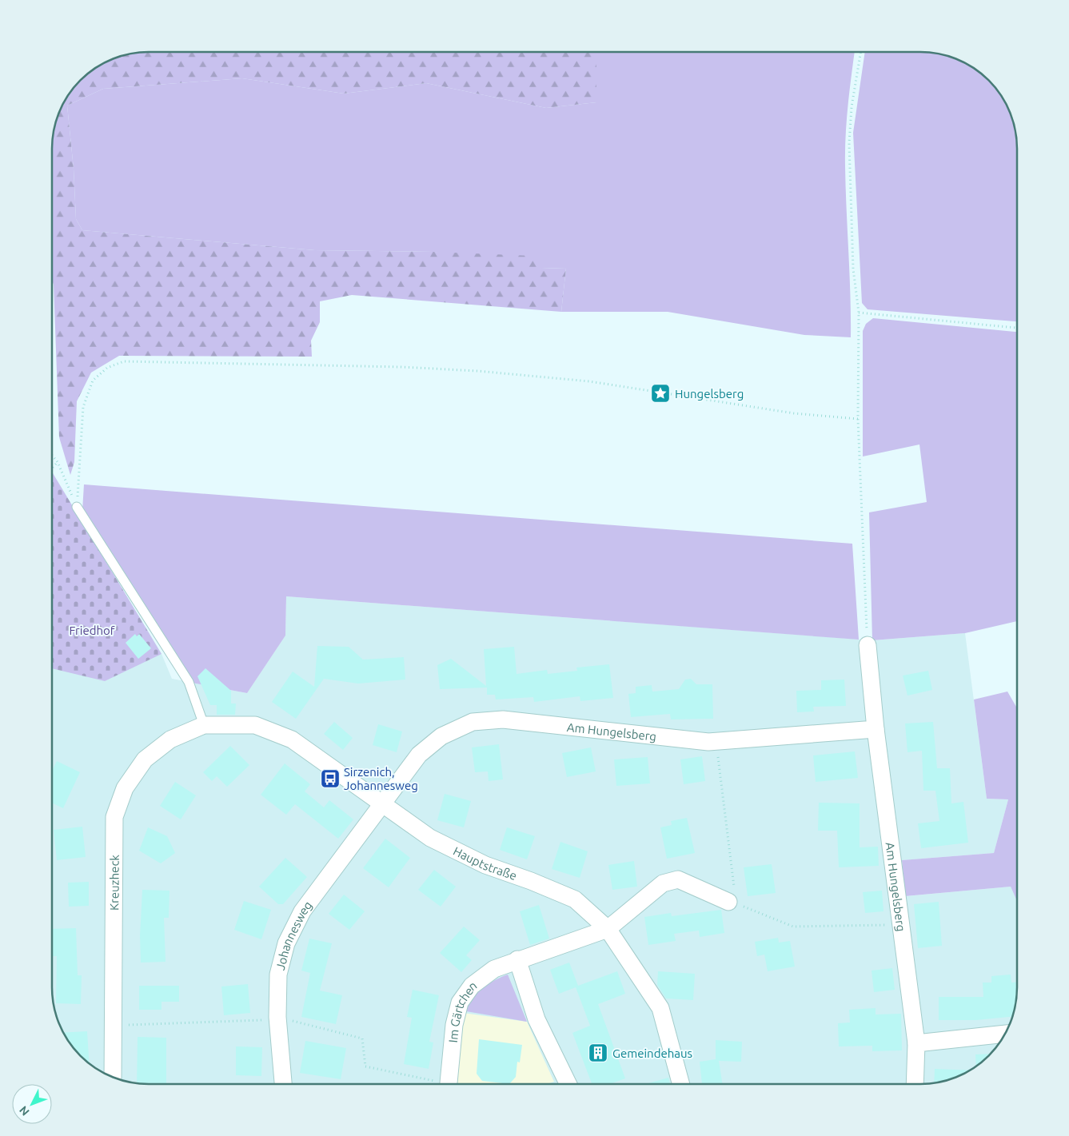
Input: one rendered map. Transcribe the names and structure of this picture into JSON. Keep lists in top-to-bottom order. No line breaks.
{"streets":{"street":["Am Hungelsberg","Hauptstraße","Kreuzheck","Johannesweg","Im Gärtchen"]},"crossings":[["Am Hungelsberg","Hauptstraße"],["Am Hungelsberg","Johannesweg"],["Hauptstraße","Kreuzheck"],["Hauptstraße","Johannesweg"],["Hauptstraße","Im Gärtchen"]],"parks":["Friedhof"],"places":{"place":["Hungelsberg"],"bus stop":["Sirzenich, Johannesweg"],"building":["Gemeindehaus"]},"north":"bottom left"}
